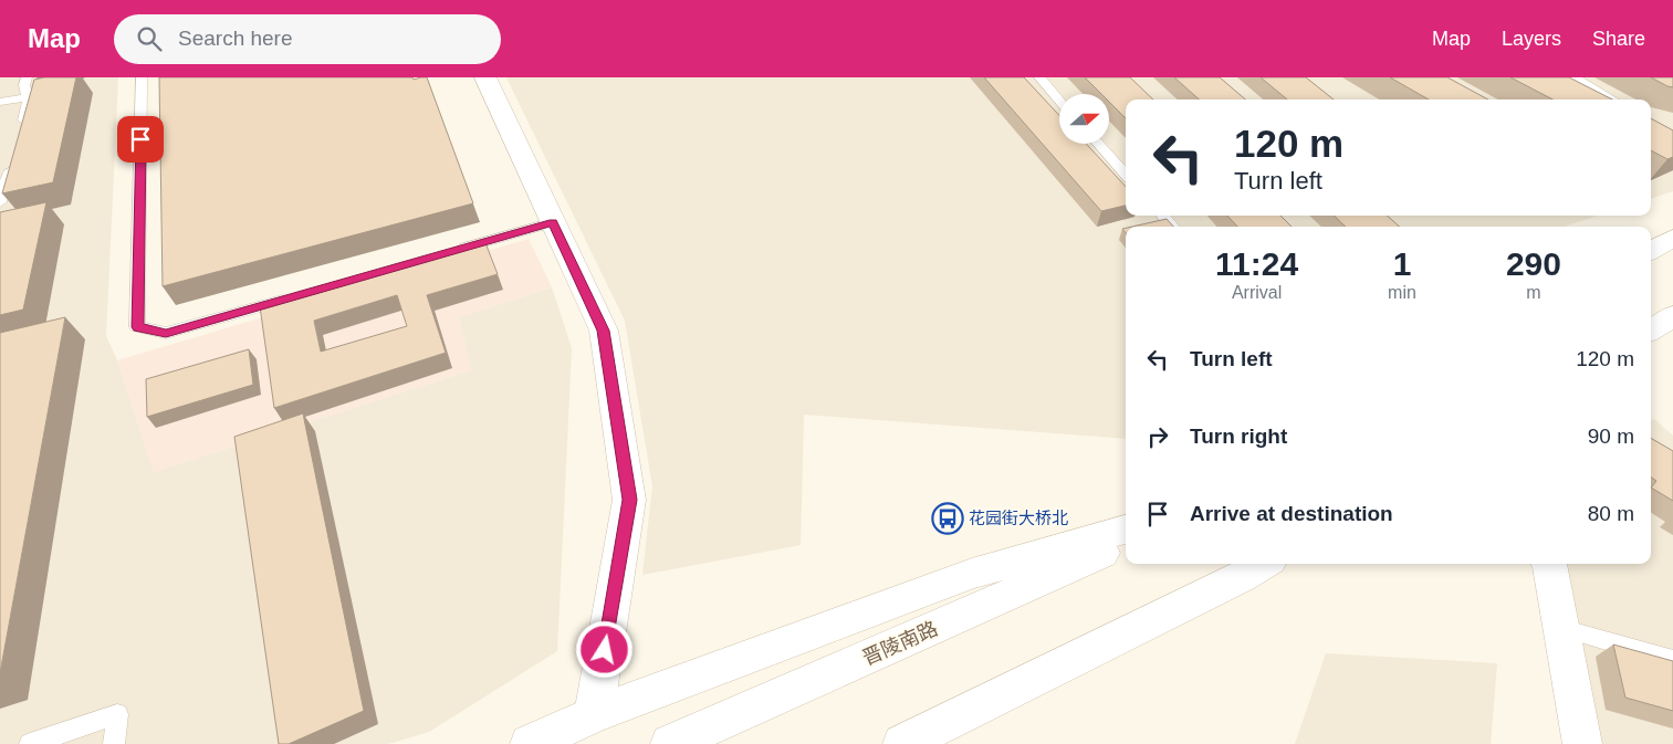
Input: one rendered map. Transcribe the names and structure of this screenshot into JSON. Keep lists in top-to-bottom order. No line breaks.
{"streets":{"main road":["晋陵南路"]},"places":{"bus stop":["花园街大桥北"]},"north":"right","page":{"header":"Map","search":"Search here","nav":["Map","Layers","Share"],"turn":["120 m","Turn left"],"eta":["11:24","Arrival","1","min","290","m"],"list":[{"name":"Turn left","value":"120 m"},{"name":"Turn right","value":"90 m"},{"name":"Arrive at destination","value":"80 m"}]}}
